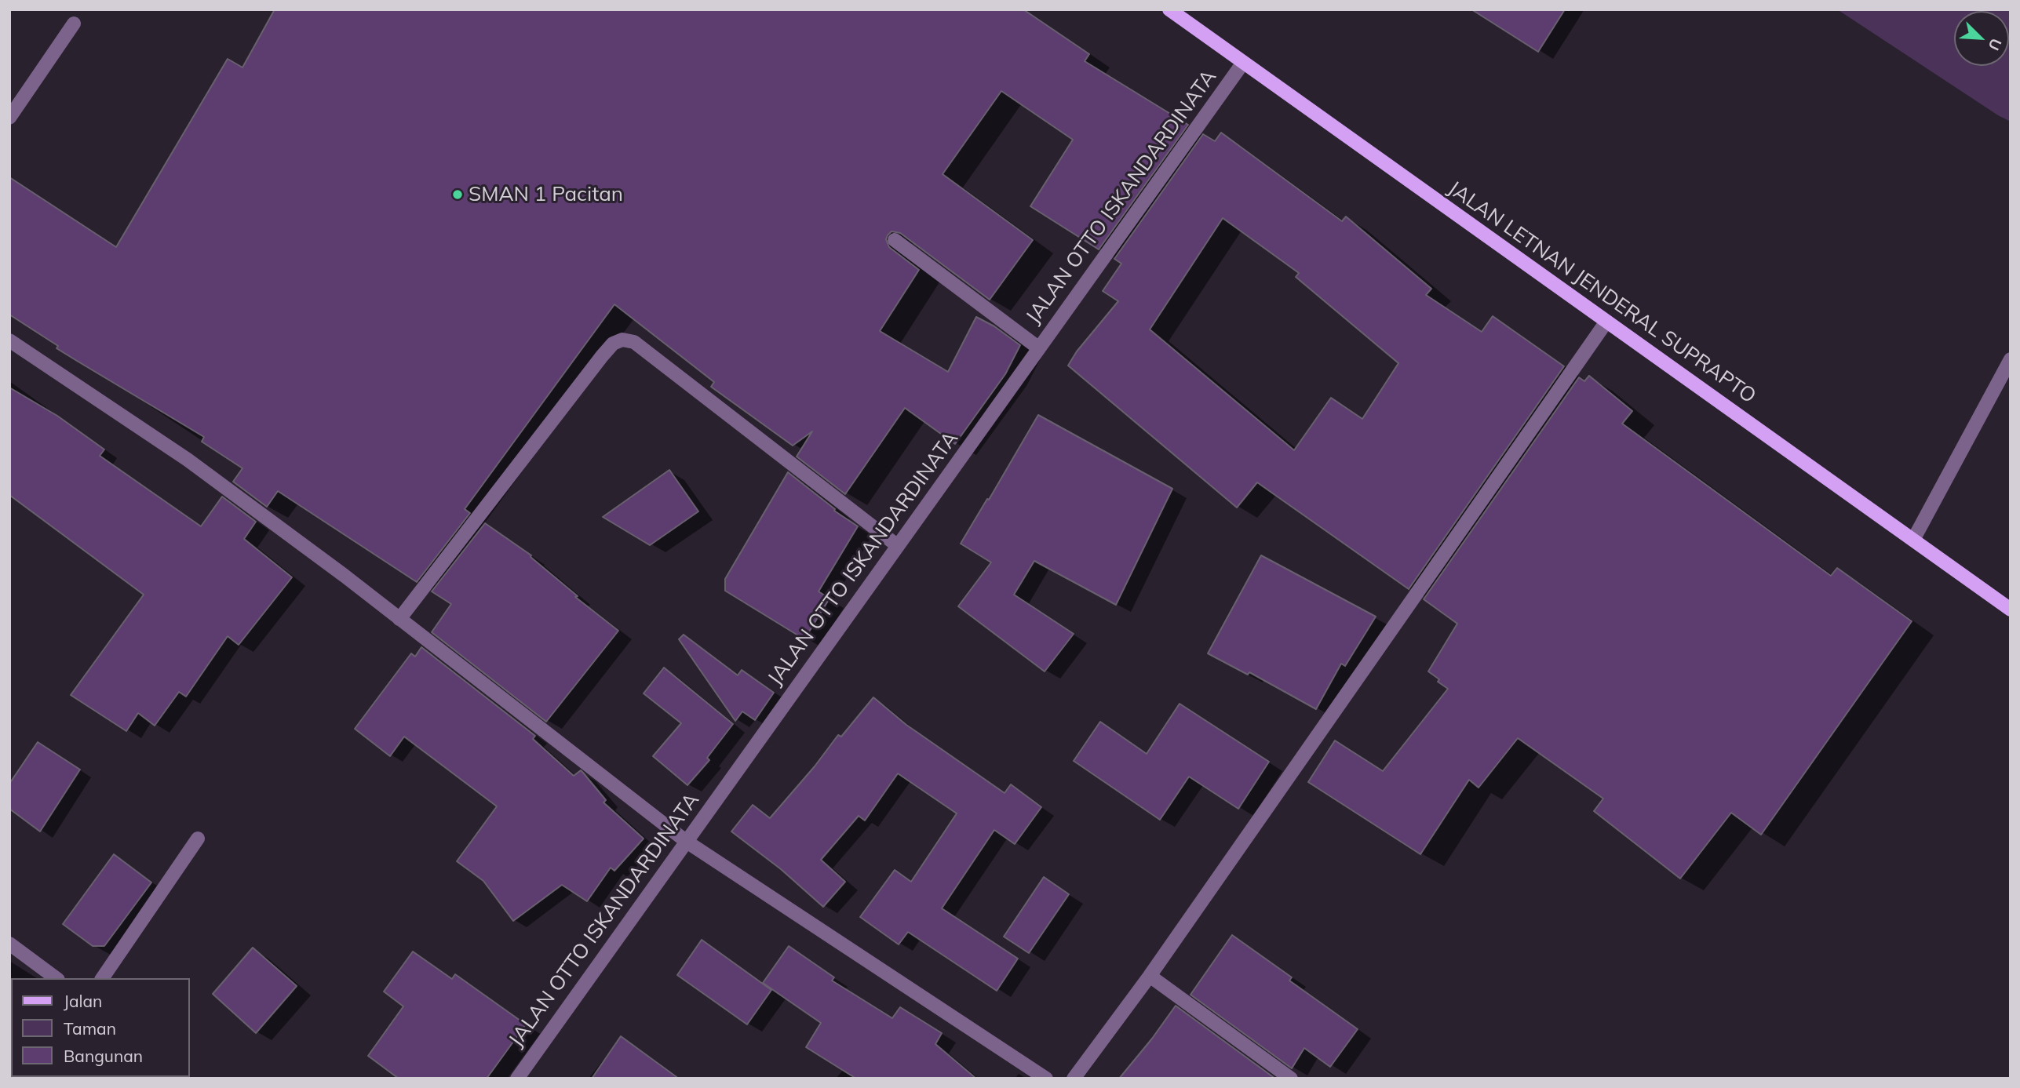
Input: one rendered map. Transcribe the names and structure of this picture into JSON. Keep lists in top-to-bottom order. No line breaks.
{"streets":{"main road":["JALAN LETNAN JENDERAL SUPRAPTO"],"street":["JALAN OTTO ISKANDARDINATA"]},"crossings":[["JALAN OTTO ISKANDARDINATA","JALAN LETNAN JENDERAL SUPRAPTO"]],"places":["SMAN 1 Pacitan"],"legend":["Jalan","Taman","Bangunan"],"north":"bottom right"}
